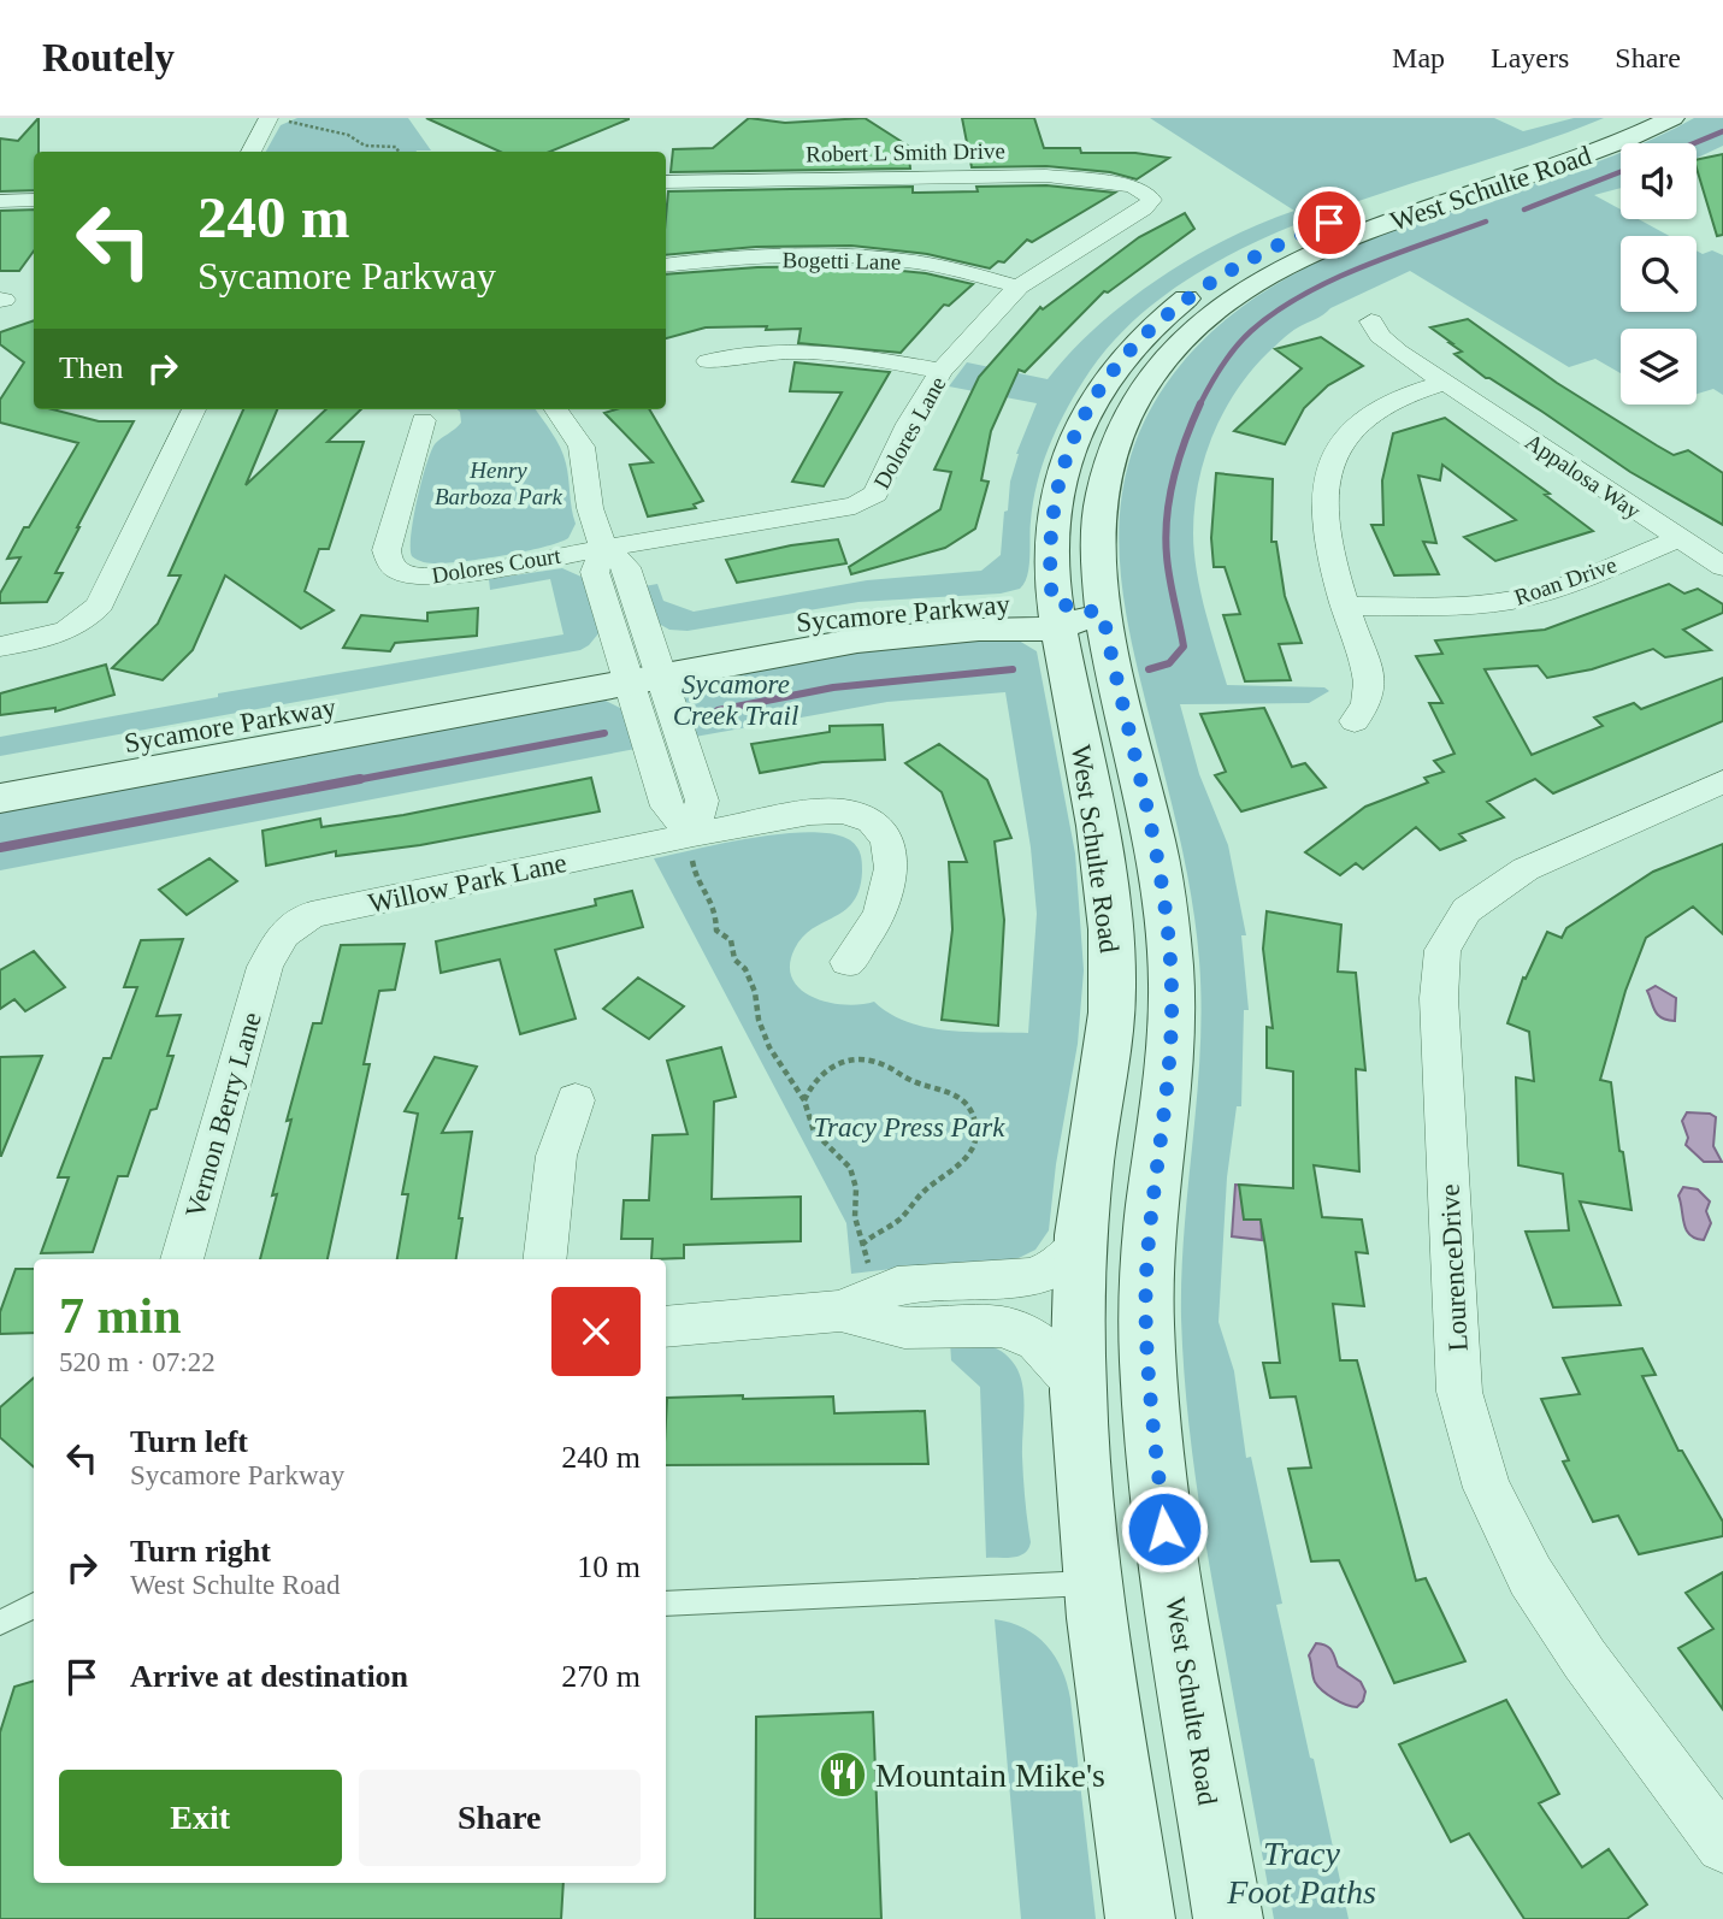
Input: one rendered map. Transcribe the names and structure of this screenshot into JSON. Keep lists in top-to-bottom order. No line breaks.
{"streets":{"main road":["West Schulte Road","Sycamore Parkway"],"street":["Robert L Smith Drive","Bogetti Lane","Dolores Lane","Appalosa Way","Dolores Court","Roan Drive","Willow Park Lane","Vernon Berry Lane","LourenceDrive"]},"crossings":[["Robert L Smith Drive","Dolores Lane"],["West Schulte Road","Sycamore Parkway"],["Bogetti Lane","Dolores Lane"],["Dolores Lane","Dolores Court"],["Appalosa Way","Roan Drive"],["Willow Park Lane","Vernon Berry Lane"]],"parks":["Henry Barboza Park","Sycamore Creek Trail","Tracy Press Park","Tracy Foot Paths"],"places":{"restaurant":["Mountain Mike's"]},"page":{"header":"Routely","nav":["Map","Layers","Share"],"turn":["240 m","Sycamore Parkway"],"then":"Then","heading":["7 min","520 m · 07:22"],"list":[{"name":"Turn left","note":"Sycamore Parkway","value":"240 m"},{"name":"Turn right","note":"West Schulte Road","value":"10 m"},{"name":"Arrive at destination","value":"270 m"}],"buttons":["Exit","Share"]}}
